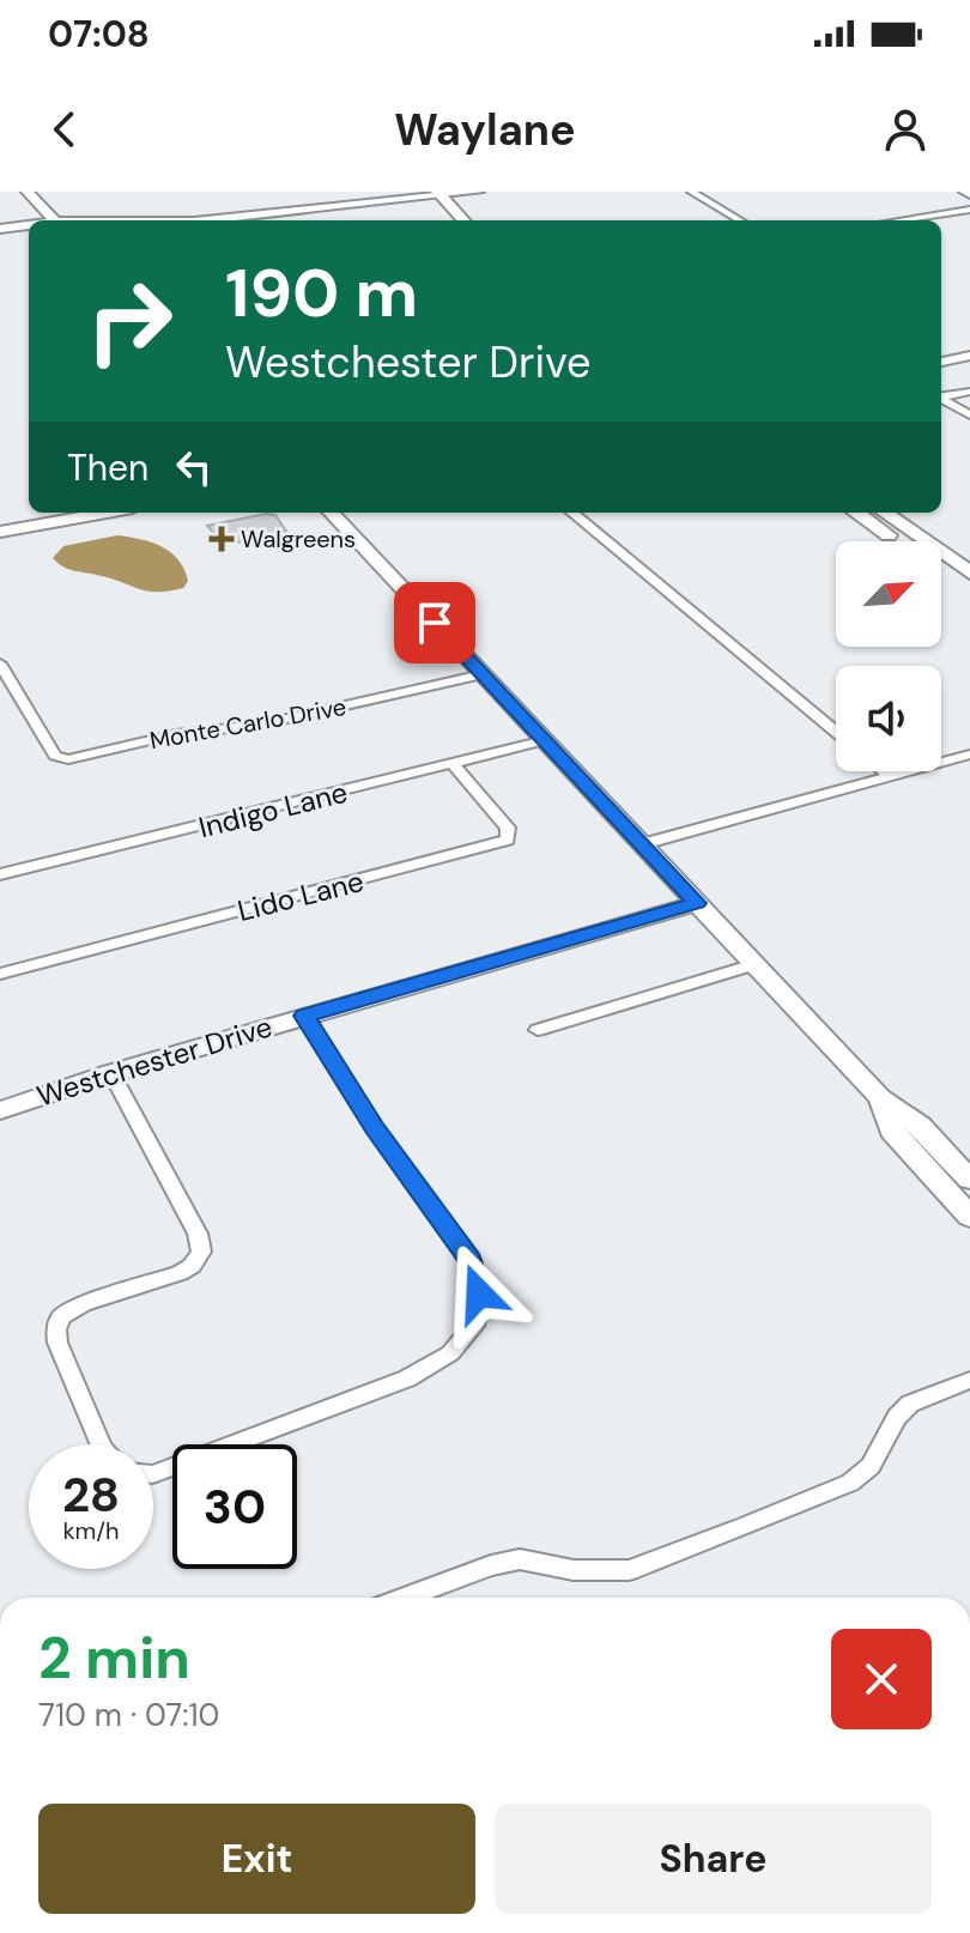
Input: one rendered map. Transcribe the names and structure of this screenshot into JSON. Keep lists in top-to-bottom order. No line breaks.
{"streets":{"main road":["Westchester Drive"],"street":["Monte Carlo Drive","Indigo Lane","Lido Lane"]},"crossings":[["Indigo Lane","Lido Lane"]],"places":{"health":["Walgreens"]},"north":"top right","page":{"status":"07:08","header":"Waylane","turn":["190 m","Westchester Drive"],"then":"Then","speed":"28 km/h","limit":"30","heading":["2 min","710 m · 07:10"],"buttons":["Exit","Share"]}}
